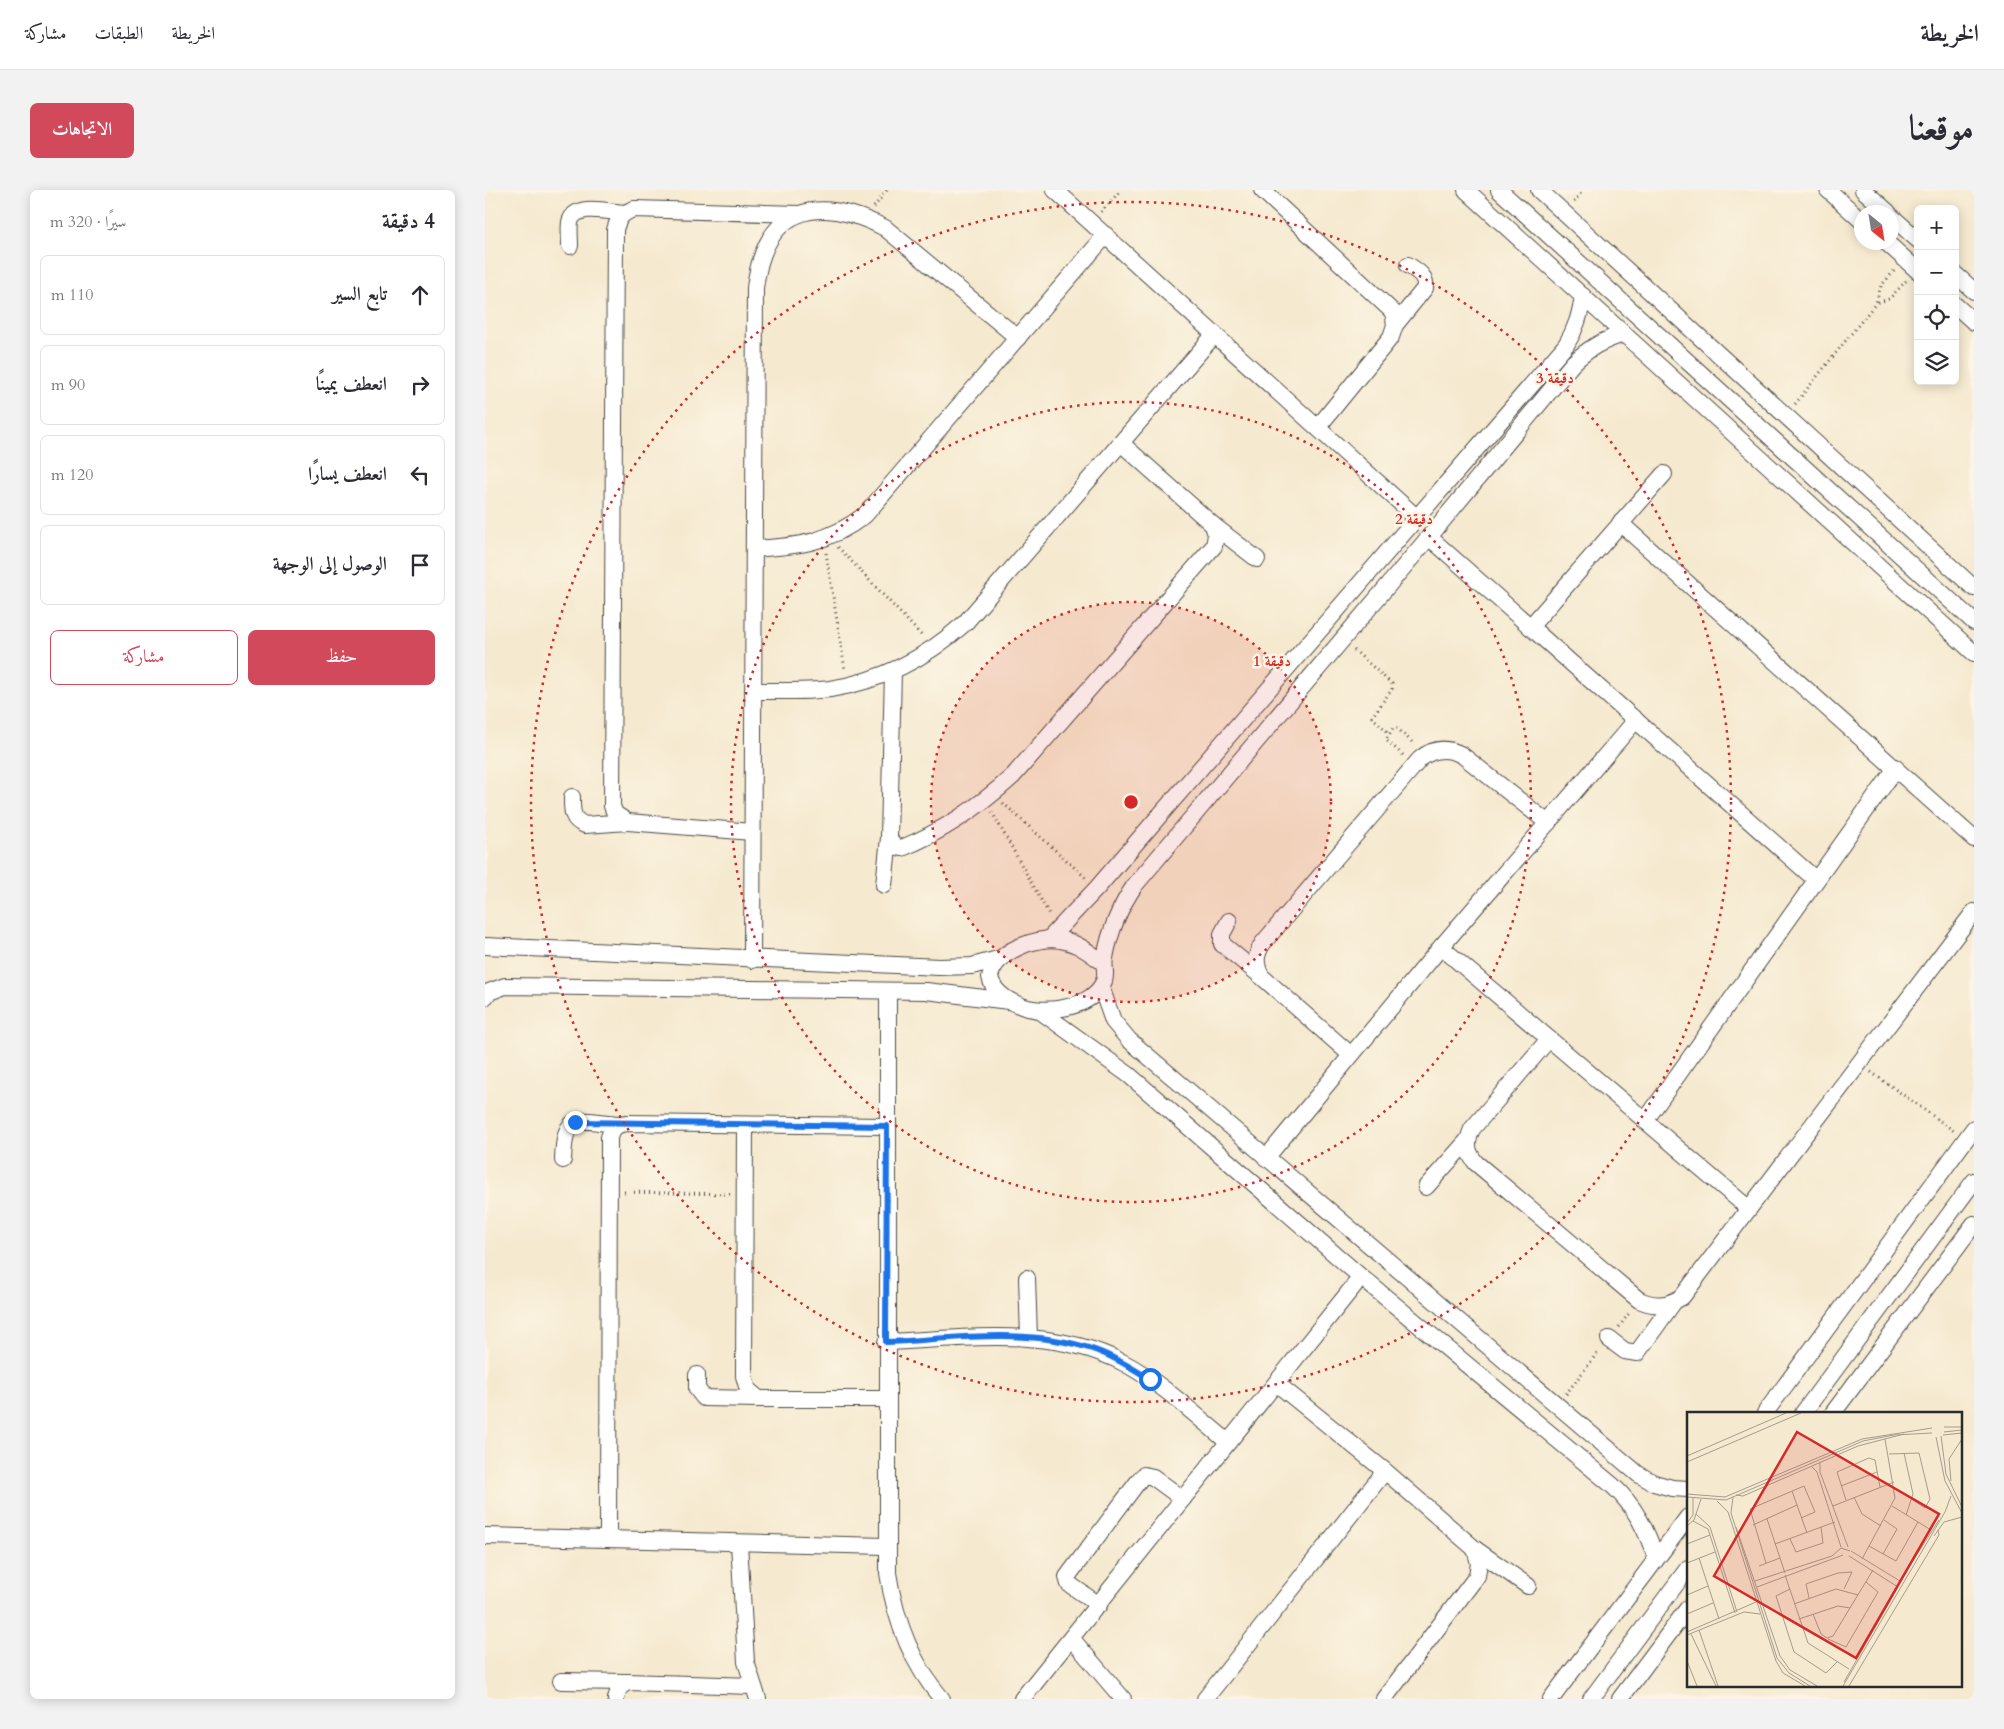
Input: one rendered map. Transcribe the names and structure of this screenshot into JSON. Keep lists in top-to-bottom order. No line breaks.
{"north":"bottom right","page":{"header":"الخريطة","nav":["الخريطة","الطبقات","مشاركة"],"title":"موقعنا","buttons":["الاتجاهات",["حفظ","مشاركة"]],"heading":["4 دقيقة","سيرًا · 320 m"],"map_buttons":["+","−"],"list":[["تابع السير","110 m"],["انعطف يمينًا","90 m"],["انعطف يسارًا","120 m"],"الوصول إلى الوجهة"]},"rings":["3 دقيقة","2 دقيقة","1 دقيقة"]}
